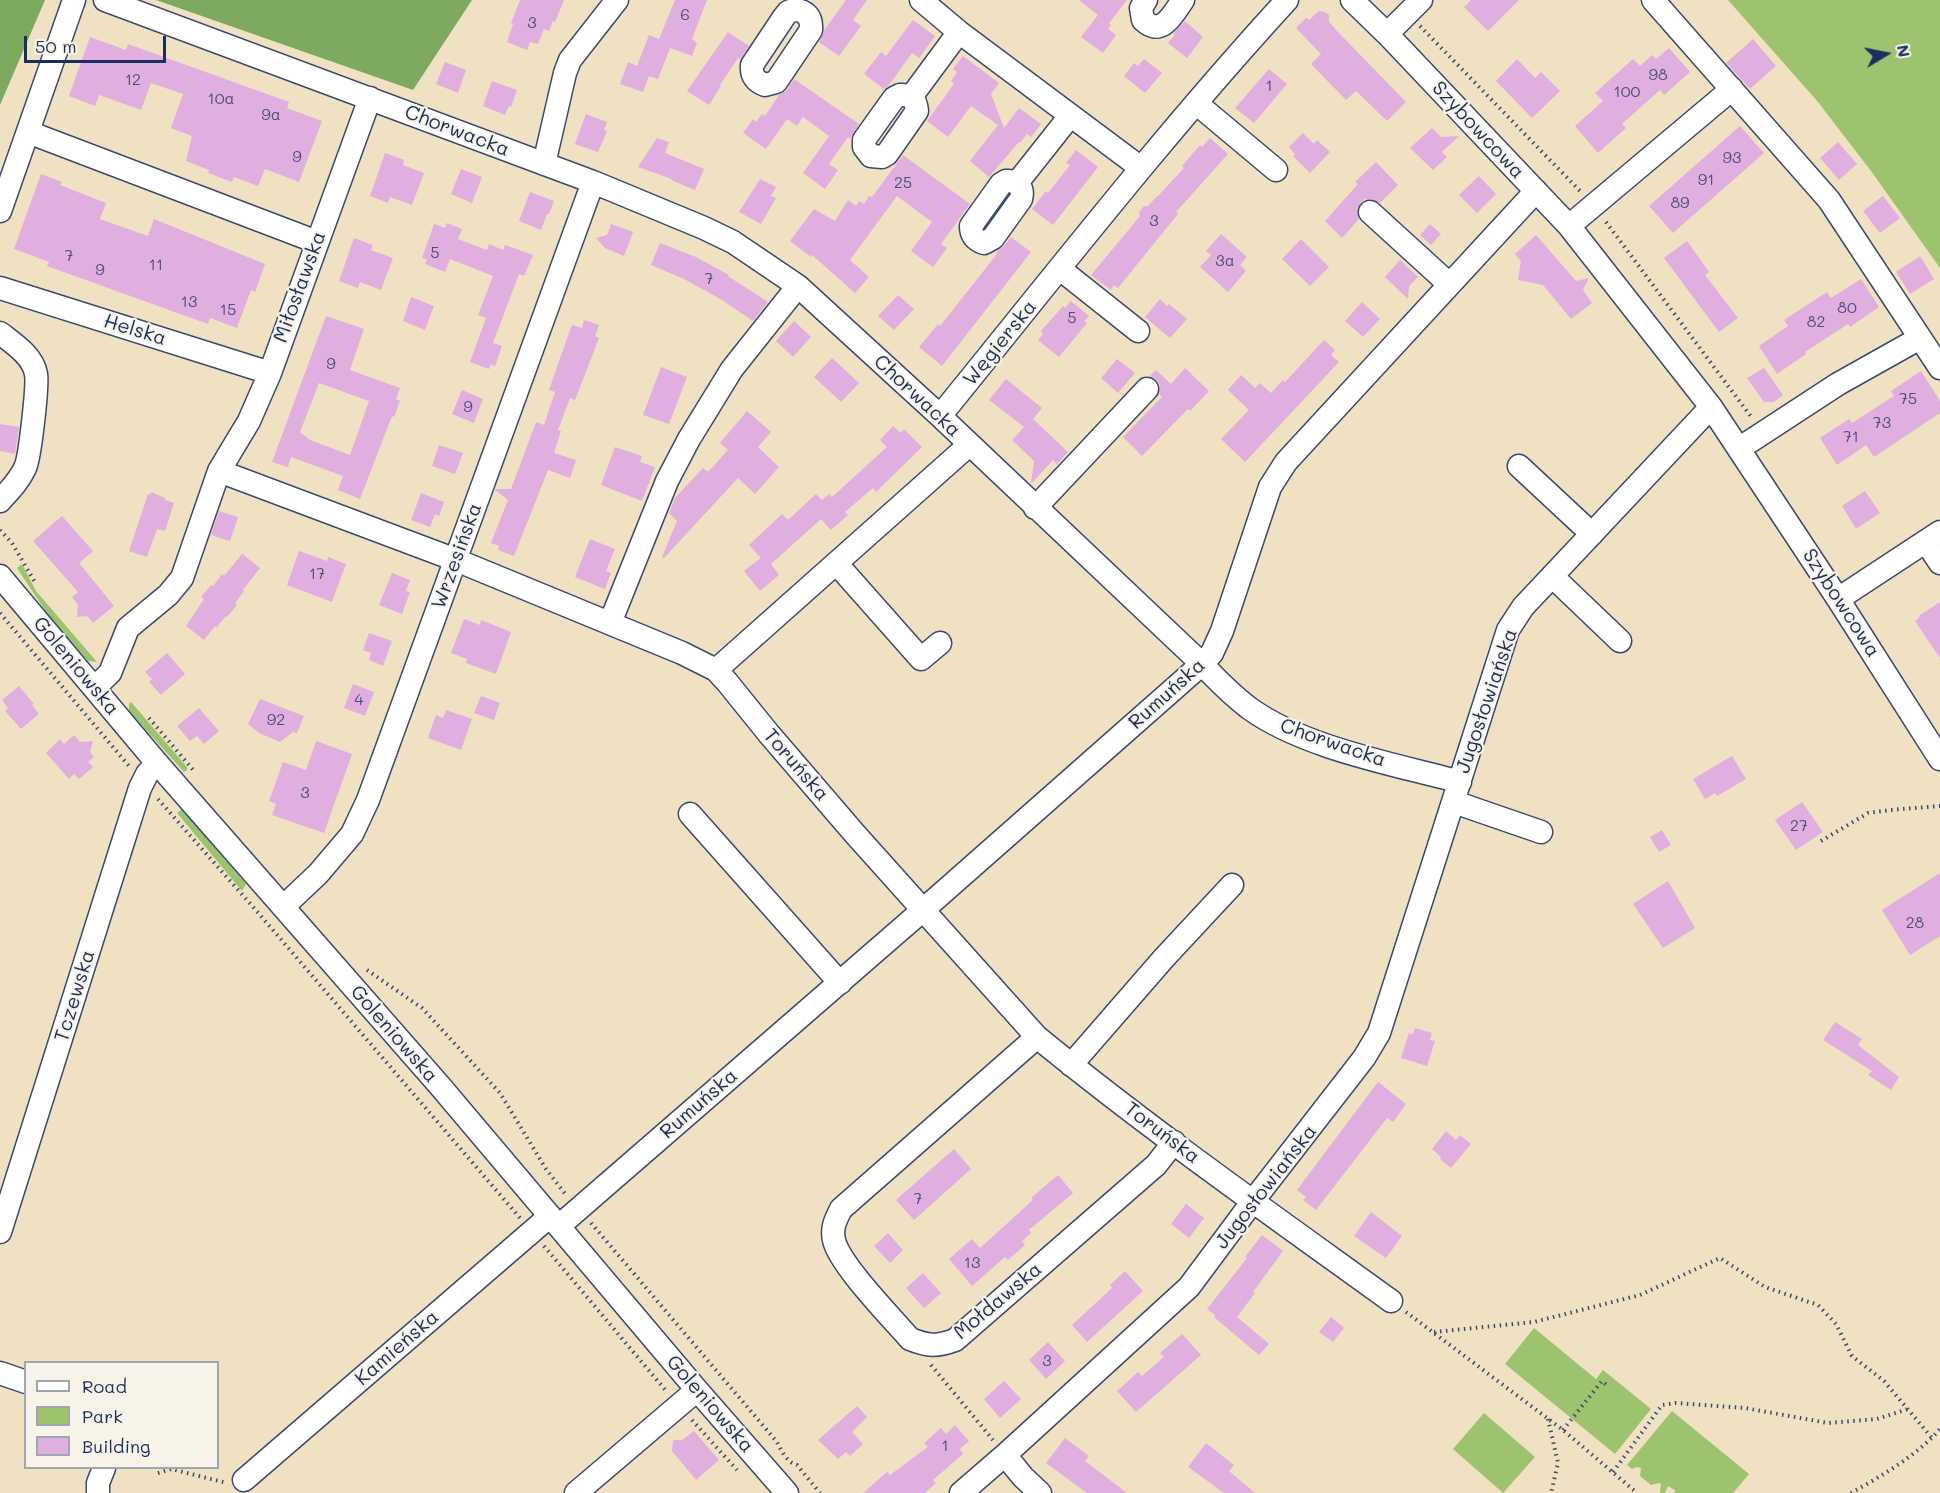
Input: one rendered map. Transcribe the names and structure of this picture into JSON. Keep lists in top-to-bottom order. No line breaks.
{"streets":{"street":["Szybowcowa","Chorwacka","Miłosławska","Helska","Węgierska","Wrzesińska","Goleniowska","Rumuńska","Jugosłowiańska","Toruńska","Tczewska","Mołdawska","Kamieńska"]},"crossings":[["Szybowcowa","Rumuńska"],["Szybowcowa","Jugosłowiańska"],["Chorwacka","Miłosławska"],["Chorwacka","Węgierska"],["Chorwacka","Wrzesińska"],["Chorwacka","Rumuńska"],["Chorwacka","Jugosłowiańska"],["Miłosławska","Helska"],["Miłosławska","Goleniowska"],["Wrzesińska","Goleniowska"],["Wrzesińska","Toruńska"],["Goleniowska","Rumuńska"],["Goleniowska","Tczewska"],["Goleniowska","Kamieńska"],["Rumuńska","Toruńska"],["Rumuńska","Kamieńska"],["Jugosłowiańska","Toruńska"],["Toruńska","Mołdawska"]],"house_numbers":["6","3","98","12","1","100","10a","9a","9","93","91","25","89","3","5","7","3a","11","9","7","13","80","15","5","82","9","75","9","73","71","17","4","92","3","27","28","7","13","3","1"],"legend":["Road","Park","Building"],"scale_bar":"50 m","north":"right"}
